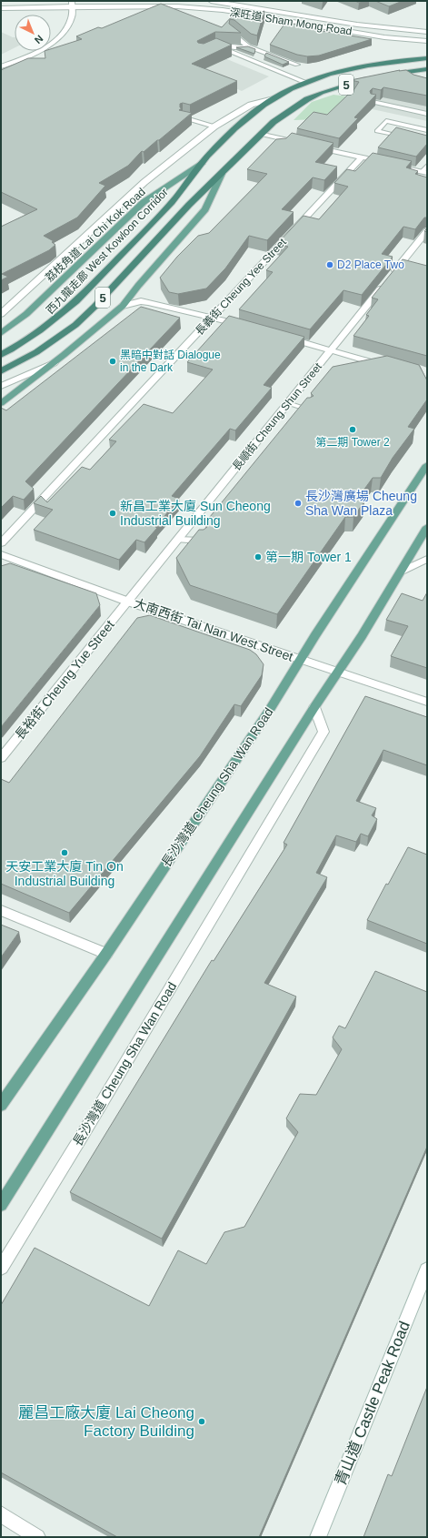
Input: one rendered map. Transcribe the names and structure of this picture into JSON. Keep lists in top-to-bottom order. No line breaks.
{"streets":{"highway":["5","荔枝角道 Lai Chi Kok Road","西九龍走廊 West Kowloon Corridor"],"main road":["長沙灣道 Cheung Sha Wan Road"],"street":["深旺道 Sham Mong Road","長義街 Cheung Yee Street","長順街 Cheung Shun Street","大南西街 Tai Nan West Street","長裕街 Cheung Yue Street","青山道 Castle Peak Road"]},"crossings":[["荔枝角道 Lai Chi Kok Road","西九龍走廊 West Kowloon Corridor"],["長順街 Cheung Shun Street","大南西街 Tai Nan West Street"],["長順街 Cheung Shun Street","長裕街 Cheung Yue Street"],["大南西街 Tai Nan West Street","長裕街 Cheung Yue Street"],["大南西街 Tai Nan West Street","長沙灣道 Cheung Sha Wan Road"]],"places":["D2 Place Two","黑暗中對話 Dialogue in the Dark","第二期 Tower 2","長沙灣廣場 Cheung Sha Wan Plaza","新昌工業大廈 Sun Cheong Industrial Building","第一期 Tower 1","天安工業大廈 Tin On Industrial Building","麗昌工廠大廈 Lai Cheong Factory Building"],"north":"bottom right"}
